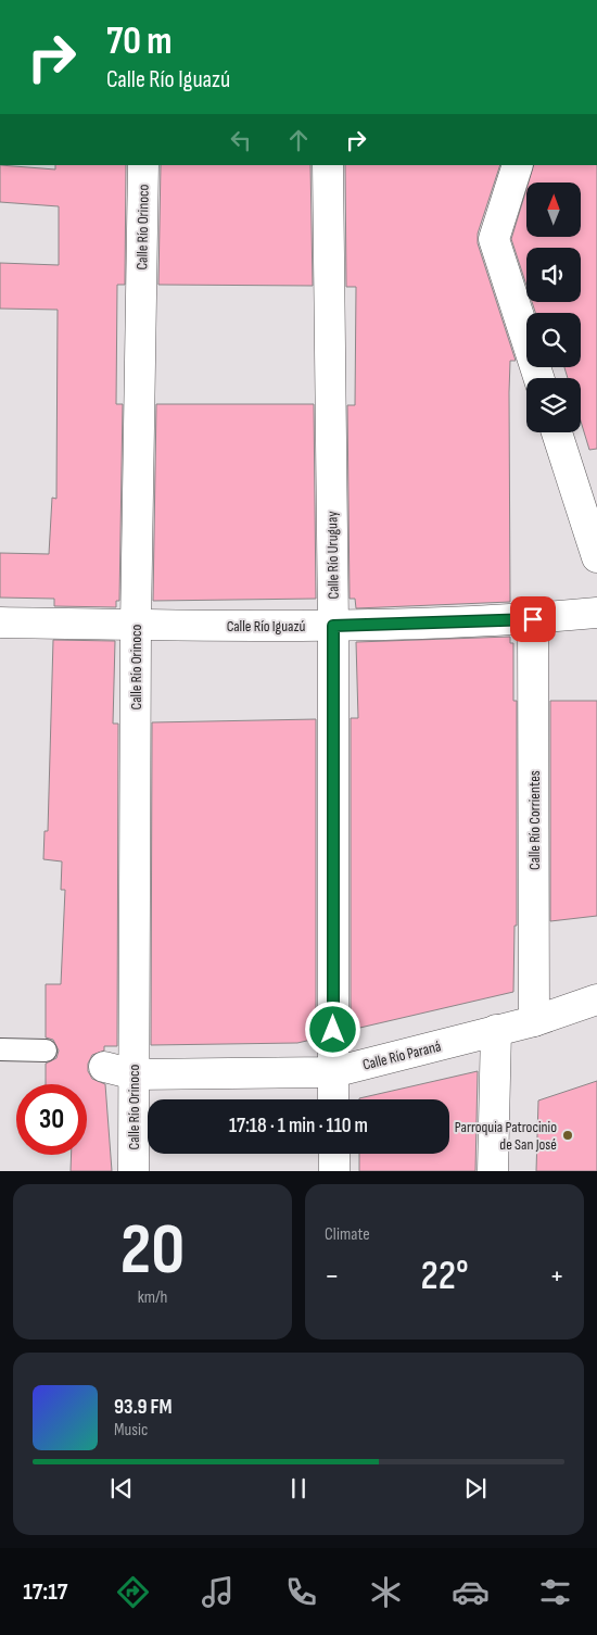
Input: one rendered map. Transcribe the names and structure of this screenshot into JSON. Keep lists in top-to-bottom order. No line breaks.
{"streets":{"street":["Calle Río Orinoco","Calle Río Uruguay","Calle Río Iguazú","Calle Río Corrientes","Calle Río Paraná"]},"crossings":[["Calle Río Orinoco","Calle Río Iguazú"],["Calle Río Orinoco","Calle Río Paraná"],["Calle Río Uruguay","Calle Río Iguazú"],["Calle Río Uruguay","Calle Río Paraná"],["Calle Río Iguazú","Calle Río Corrientes"],["Calle Río Corrientes","Calle Río Paraná"]],"places":["Parroquia Patrocinio de San José"],"north":"top","page":{"turn":["70 m","Calle Río Iguazú"],"limit":"30","trip":"17:18 · 1 min · 110 m","tile":[["20","km/h"],"Climate"],"heat":["−","22°","+"],"song":["93.9 FM","Music"],"tabs":"17:17"}}
